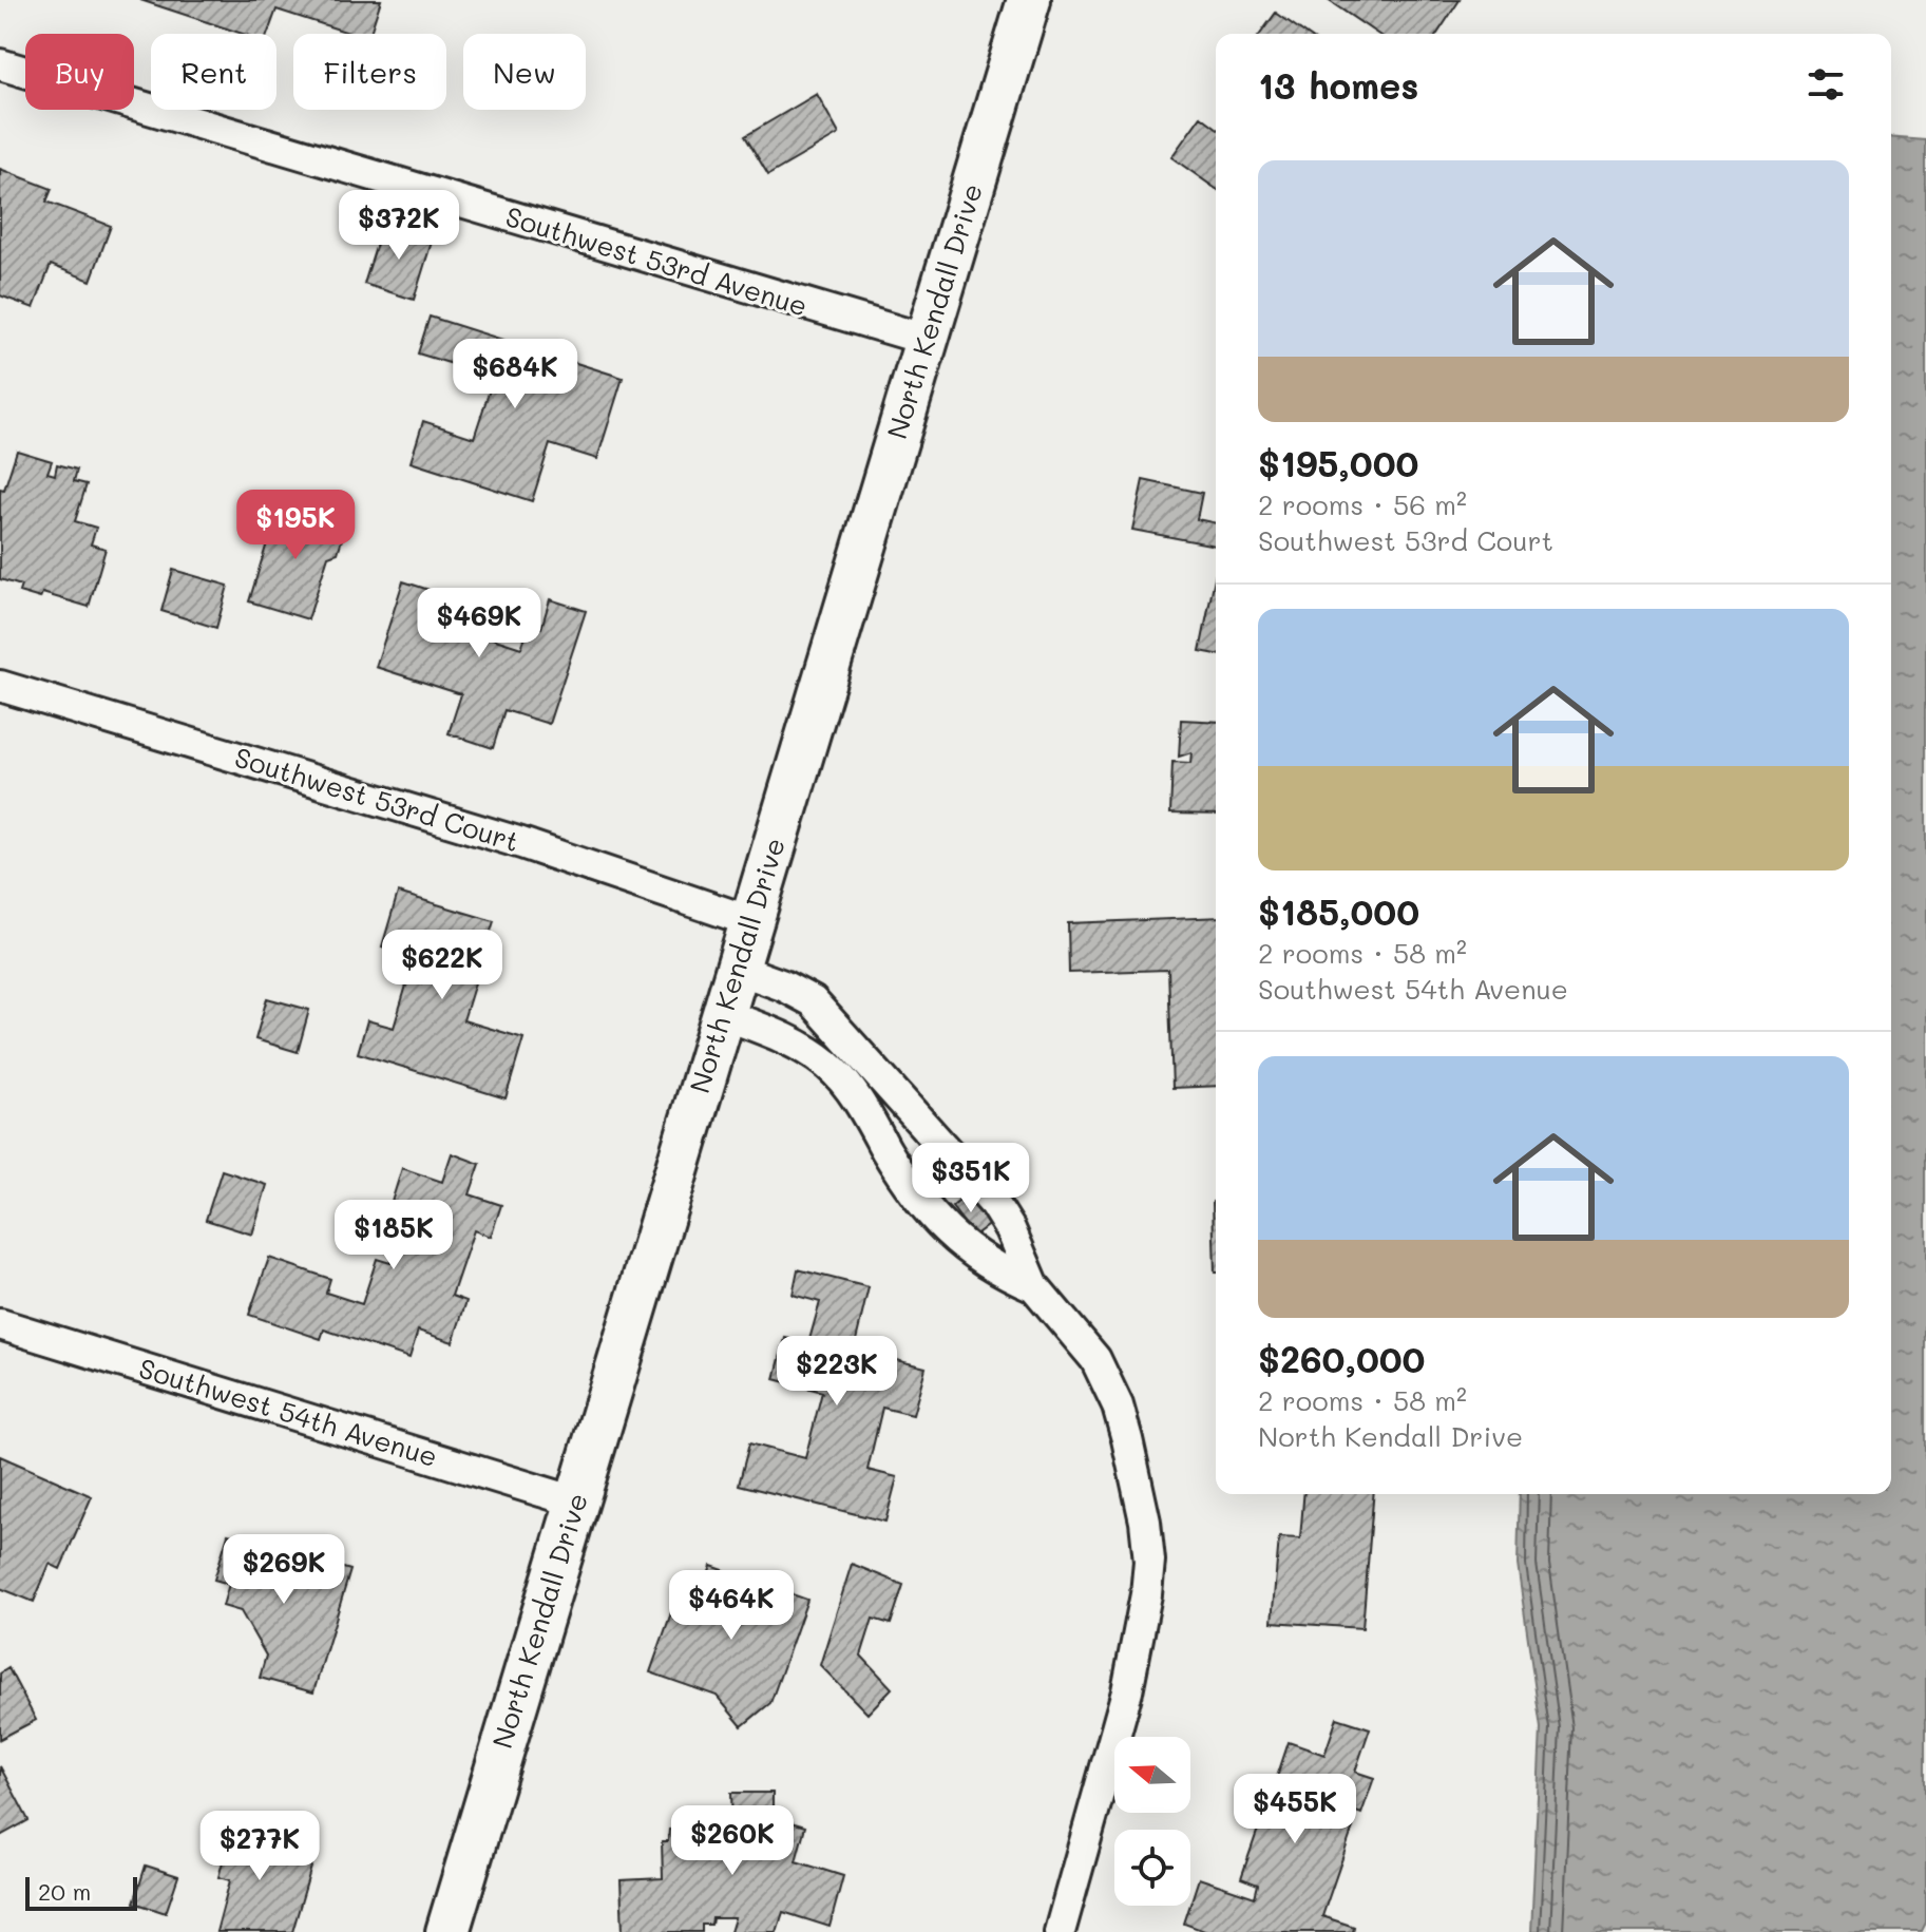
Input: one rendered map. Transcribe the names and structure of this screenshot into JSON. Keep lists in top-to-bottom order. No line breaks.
{"streets":{"street":["Southwest 53rd Avenue","North Kendall Drive","Southwest 53rd Court","Southwest 54th Avenue"]},"crossings":[["Southwest 53rd Avenue","North Kendall Drive"],["North Kendall Drive","Southwest 53rd Court"],["North Kendall Drive","Southwest 54th Avenue"]],"scale_bar":"20 m","north":"left","page":{"chip":["Buy","Rent","Filters","New"],"heading":"13 homes","list":[{"name":"$195,000","note":"2 rooms · 56 m² · Southwest 53rd Court"},{"name":"$185,000","note":"2 rooms · 58 m² · Southwest 54th Avenue"},{"name":"$260,000","note":"2 rooms · 58 m² · North Kendall Drive"}],"price":["$372K","$684K","$195K","$469K","$622K","$351K","$185K","$223K","$269K","$464K","$455K","$260K","$277K"],"scale":"20 m"}}
